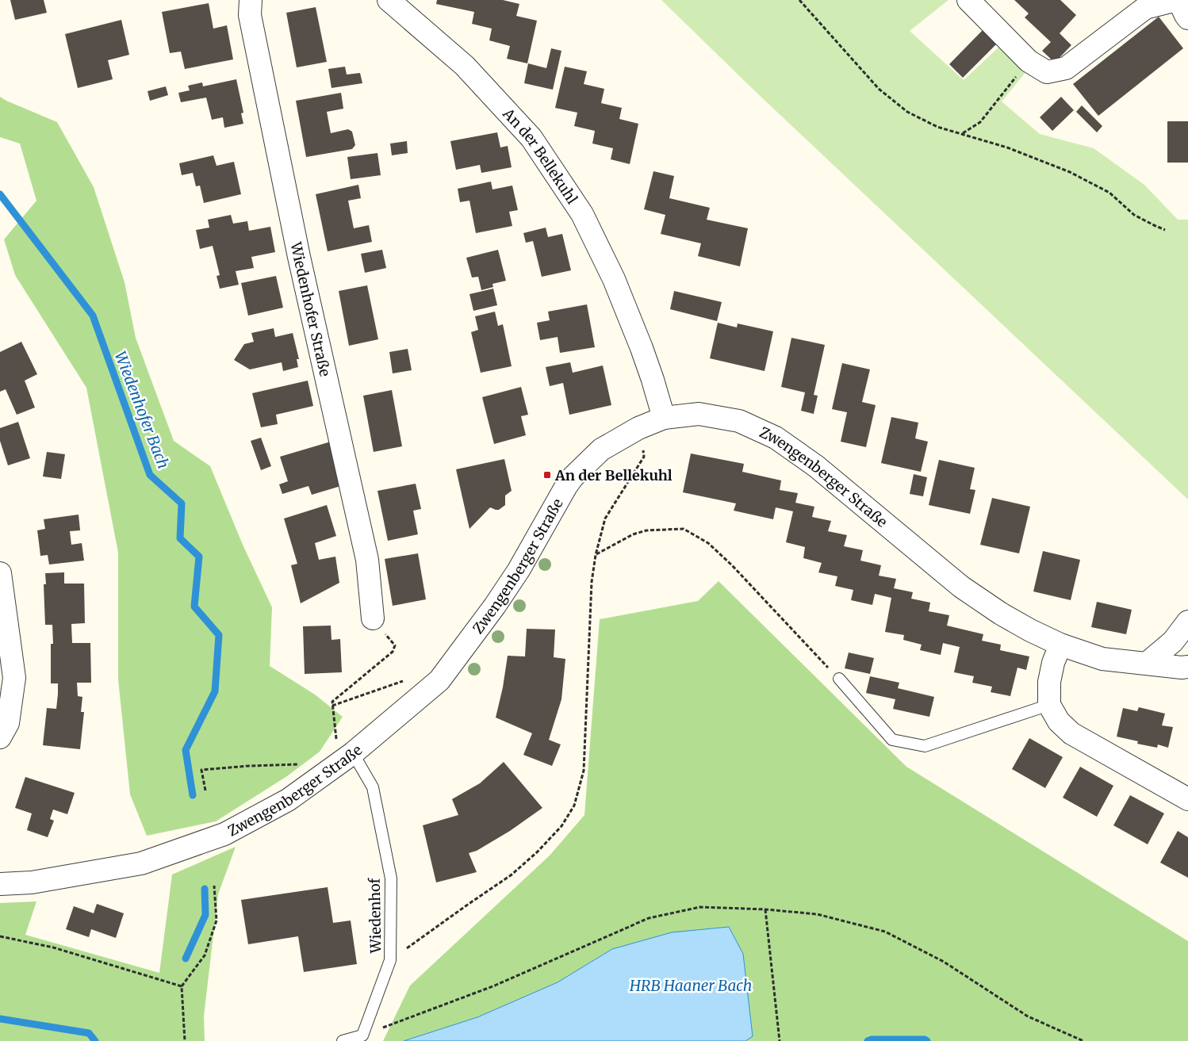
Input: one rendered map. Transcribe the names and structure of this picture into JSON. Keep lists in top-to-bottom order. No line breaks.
{"streets":{"street":["An der Bellekuhl","Wiedenhofer Straße","Zwengenberger Straße"],"lane":["Wiedenhof"]},"crossings":[["An der Bellekuhl","Zwengenberger Straße"],["Zwengenberger Straße","Wiedenhof"]],"water":["Wiedenhofer Bach","HRB Haaner Bach"],"places":{"transit":["An der Bellekuhl"]}}
